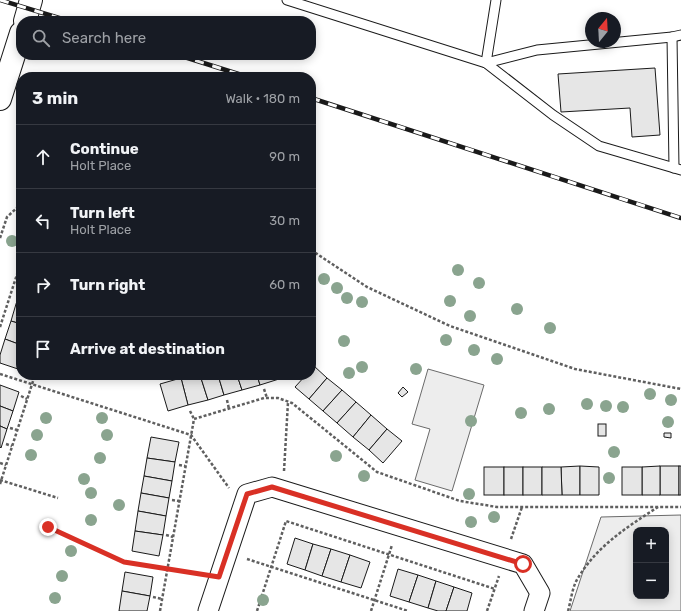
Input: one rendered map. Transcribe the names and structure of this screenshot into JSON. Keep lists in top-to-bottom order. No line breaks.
{"north":"top","page":{"search":"Search here","heading":["3 min","Walk · 180 m"],"list":[["Continue","Holt Place","90 m"],["Turn left","Holt Place","30 m"],["Turn right","60 m"],"Arrive at destination"],"map_buttons":["+","−"]}}
